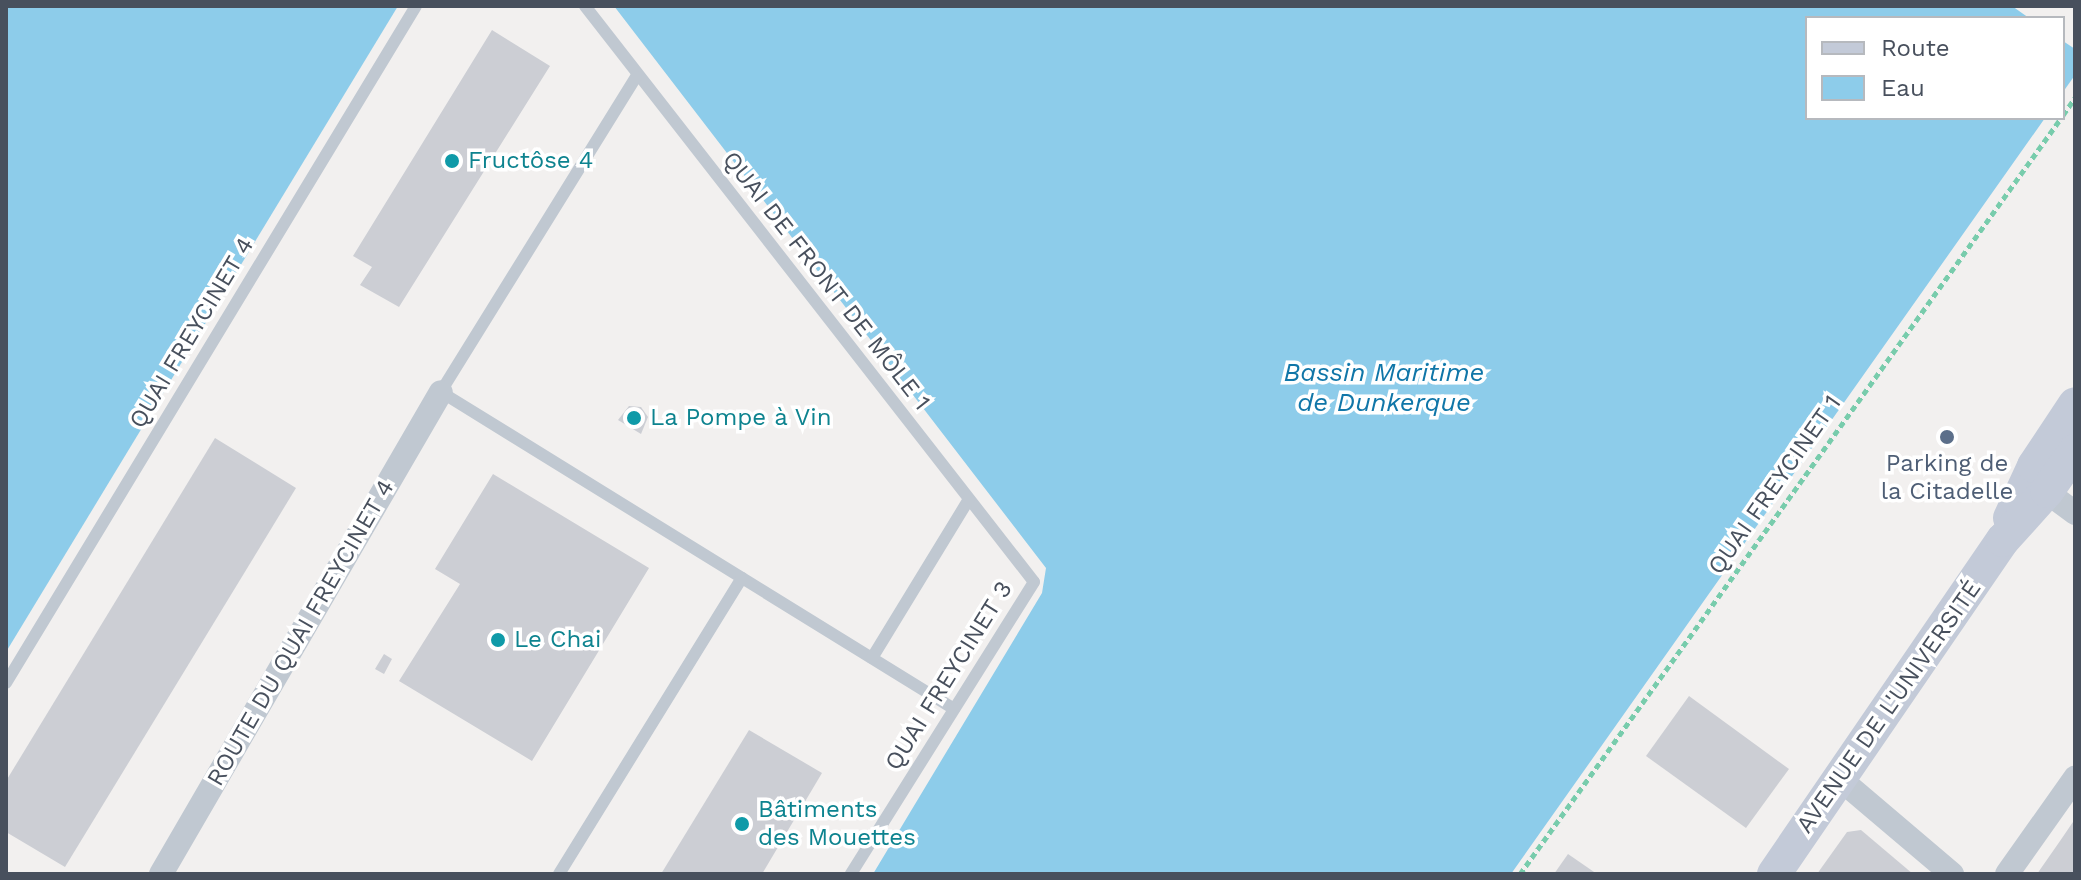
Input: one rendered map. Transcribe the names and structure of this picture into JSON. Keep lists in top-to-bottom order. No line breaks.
{"streets":{"street":["ROUTE DU QUAI FREYCINET 4","AVENUE DE L'UNIVERSITÉ"],"lane":["QUAI DE FRONT DE MÔLE 1","QUAI FREYCINET 4","QUAI FREYCINET 3"],"path":["QUAI FREYCINET 1"]},"crossings":[["QUAI DE FRONT DE MÔLE 1","QUAI FREYCINET 3"]],"water":["Bassin Maritime de Dunkerque"],"places":["Fructôse 4","La Pompe à Vin","Parking de la Citadelle","Le Chai","Bâtiments des Mouettes"],"legend":["Route","Eau"]}
